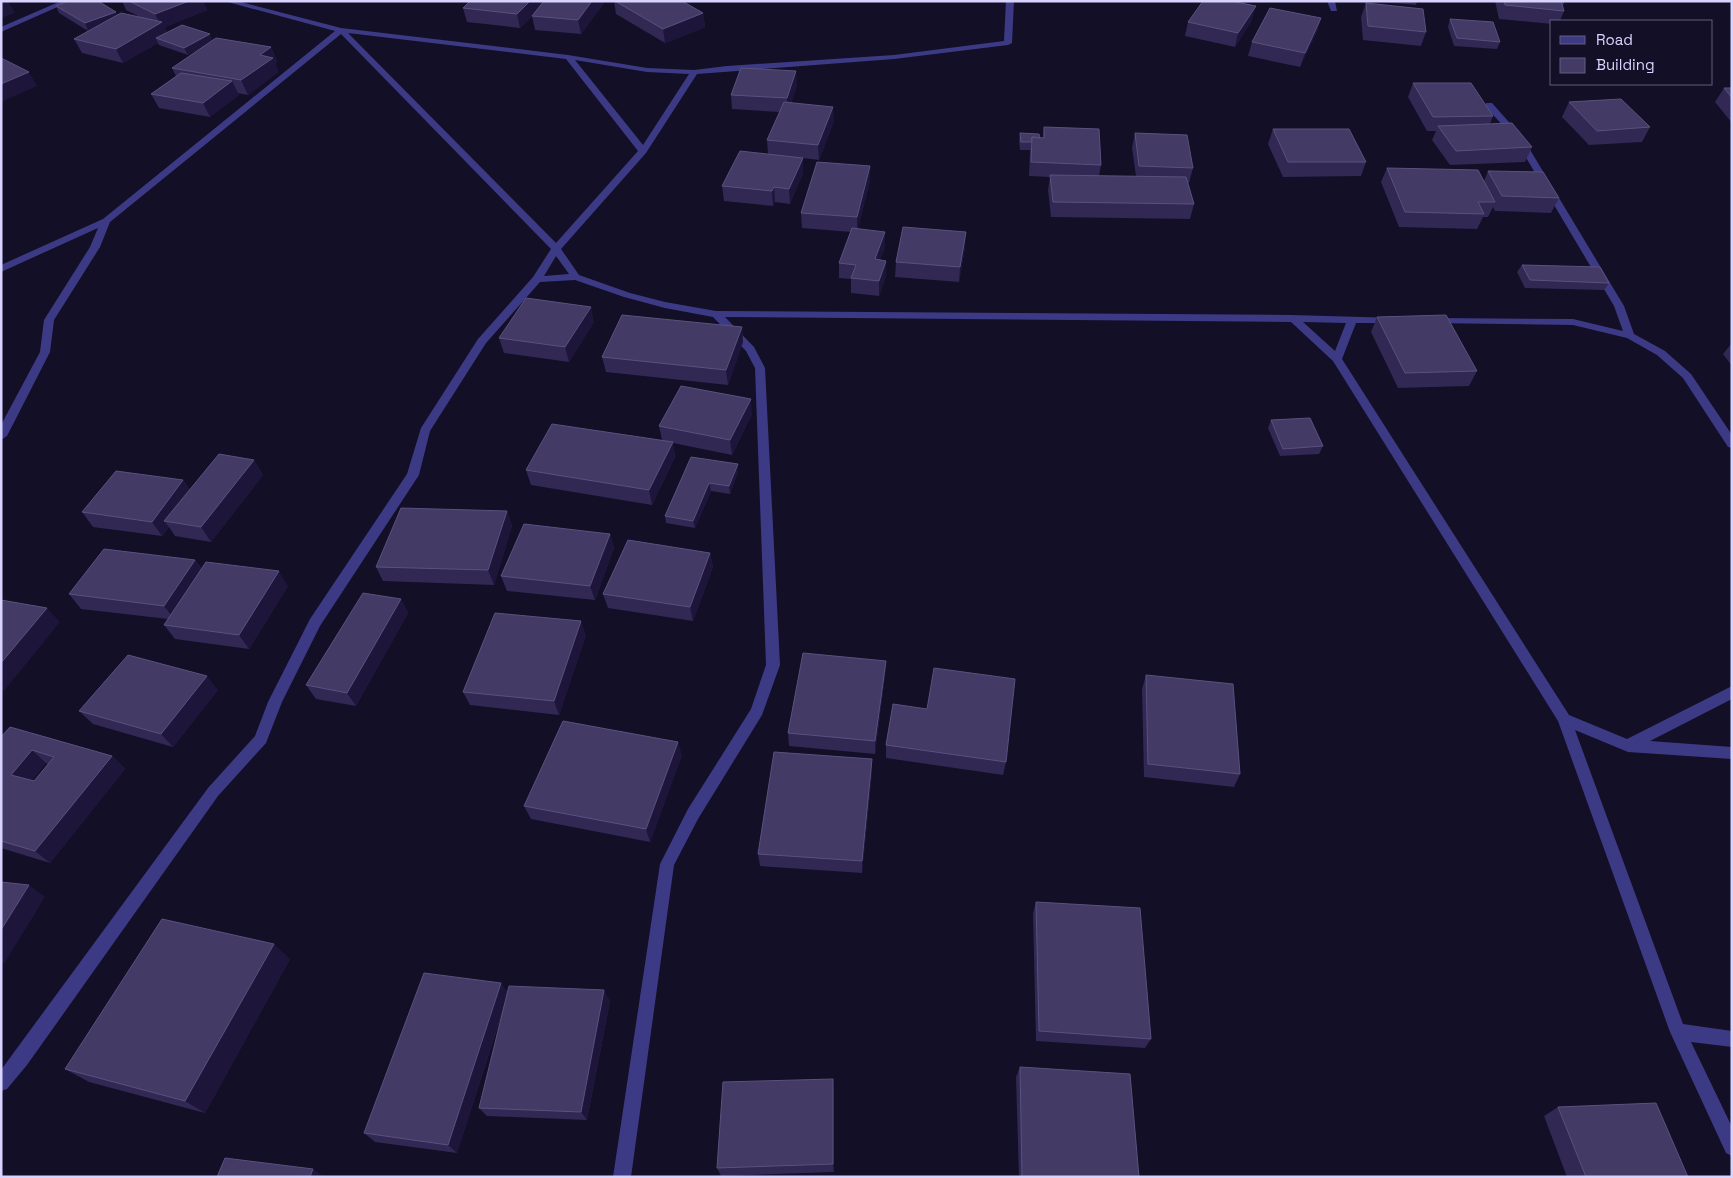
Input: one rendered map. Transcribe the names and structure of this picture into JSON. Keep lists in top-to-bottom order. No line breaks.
{"legend":["Road","Building"]}
